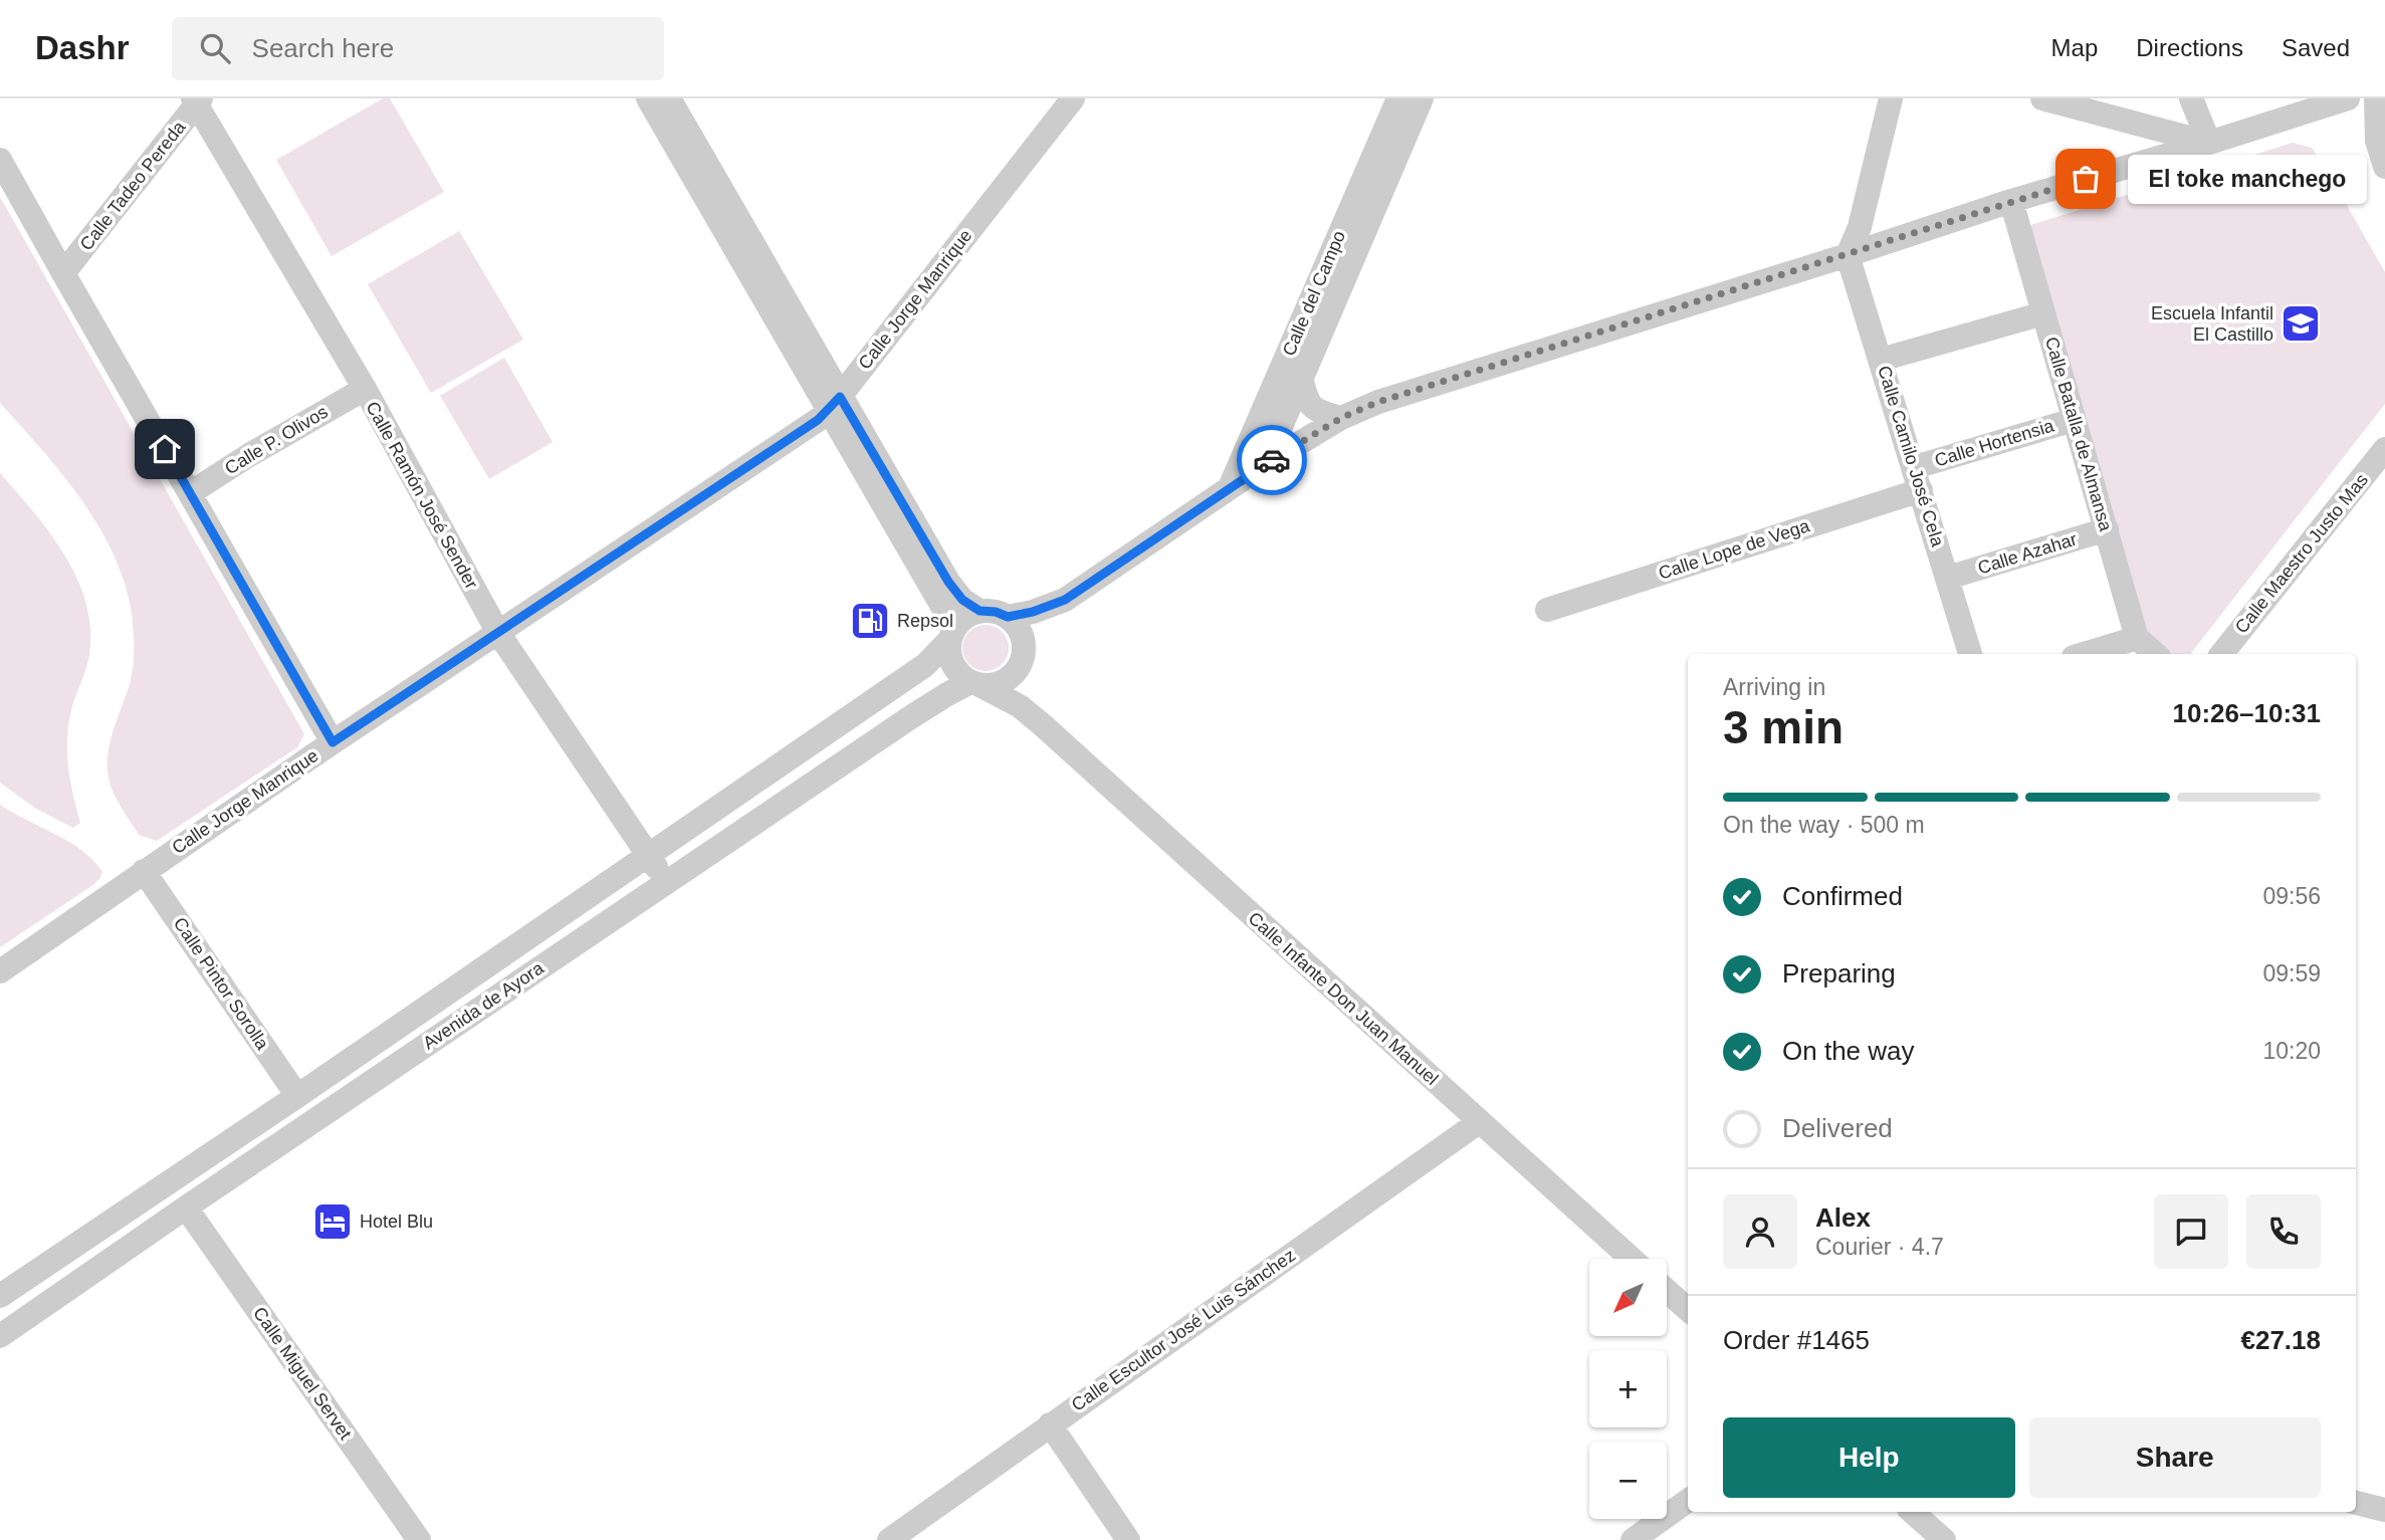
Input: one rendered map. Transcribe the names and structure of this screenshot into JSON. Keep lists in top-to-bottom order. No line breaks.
{"streets":{"street":["Calle Tadeo Pereda","Calle del Campo","Calle Jorge Manrique","Calle Batalla de Almansa","Calle P. Olivos","Calle Hortensia","Calle Camilo José Cela","Calle Ramón José Sender","Calle Lope de Vega","Calle Azahar","Calle Maestro Justo Mas","Calle Pintor Sorolla","Calle Infante Don Juan Manuel","Avenida de Ayora","Calle Escultor José Luis Sánchez","Calle Miguel Servet"]},"crossings":[["Calle Tadeo Pereda","Calle Ramón José Sender"],["Calle Jorge Manrique","Calle Ramón José Sender"],["Calle Jorge Manrique","Calle Pintor Sorolla"],["Calle Batalla de Almansa","Calle Hortensia"],["Calle Batalla de Almansa","Calle Azahar"],["Calle P. Olivos","Calle Ramón José Sender"],["Calle Hortensia","Calle Camilo José Cela"],["Calle Hortensia","Calle Lope de Vega"],["Calle Camilo José Cela","Calle Lope de Vega"],["Calle Camilo José Cela","Calle Azahar"],["Calle Ramón José Sender","Avenida de Ayora"],["Calle Pintor Sorolla","Avenida de Ayora"],["Calle Infante Don Juan Manuel","Avenida de Ayora"],["Calle Infante Don Juan Manuel","Calle Escultor José Luis Sánchez"],["Avenida de Ayora","Calle Miguel Servet"]],"places":{"other":["El toke manchego"],"school or university":["Escuela Infantil El Castillo"],"fuel station":["Repsol"],"hotel":["Hotel Blu"]},"north":"bottom left","page":{"header":"Dashr","search":"Search here","nav":["Map","Directions","Saved"],"bubble":"El toke manchego","heading":["3 min","Arriving in","10:26–10:31"],"panel":["Alex","Courier · 4.7","Order #1465","€27.18"],"bar":"On the way · 500 m","list":[["Confirmed","09:56"],["Preparing","09:59"],["On the way","10:20"],"Delivered"],"map_buttons":["+","−"],"buttons":["Help","Share"]}}
